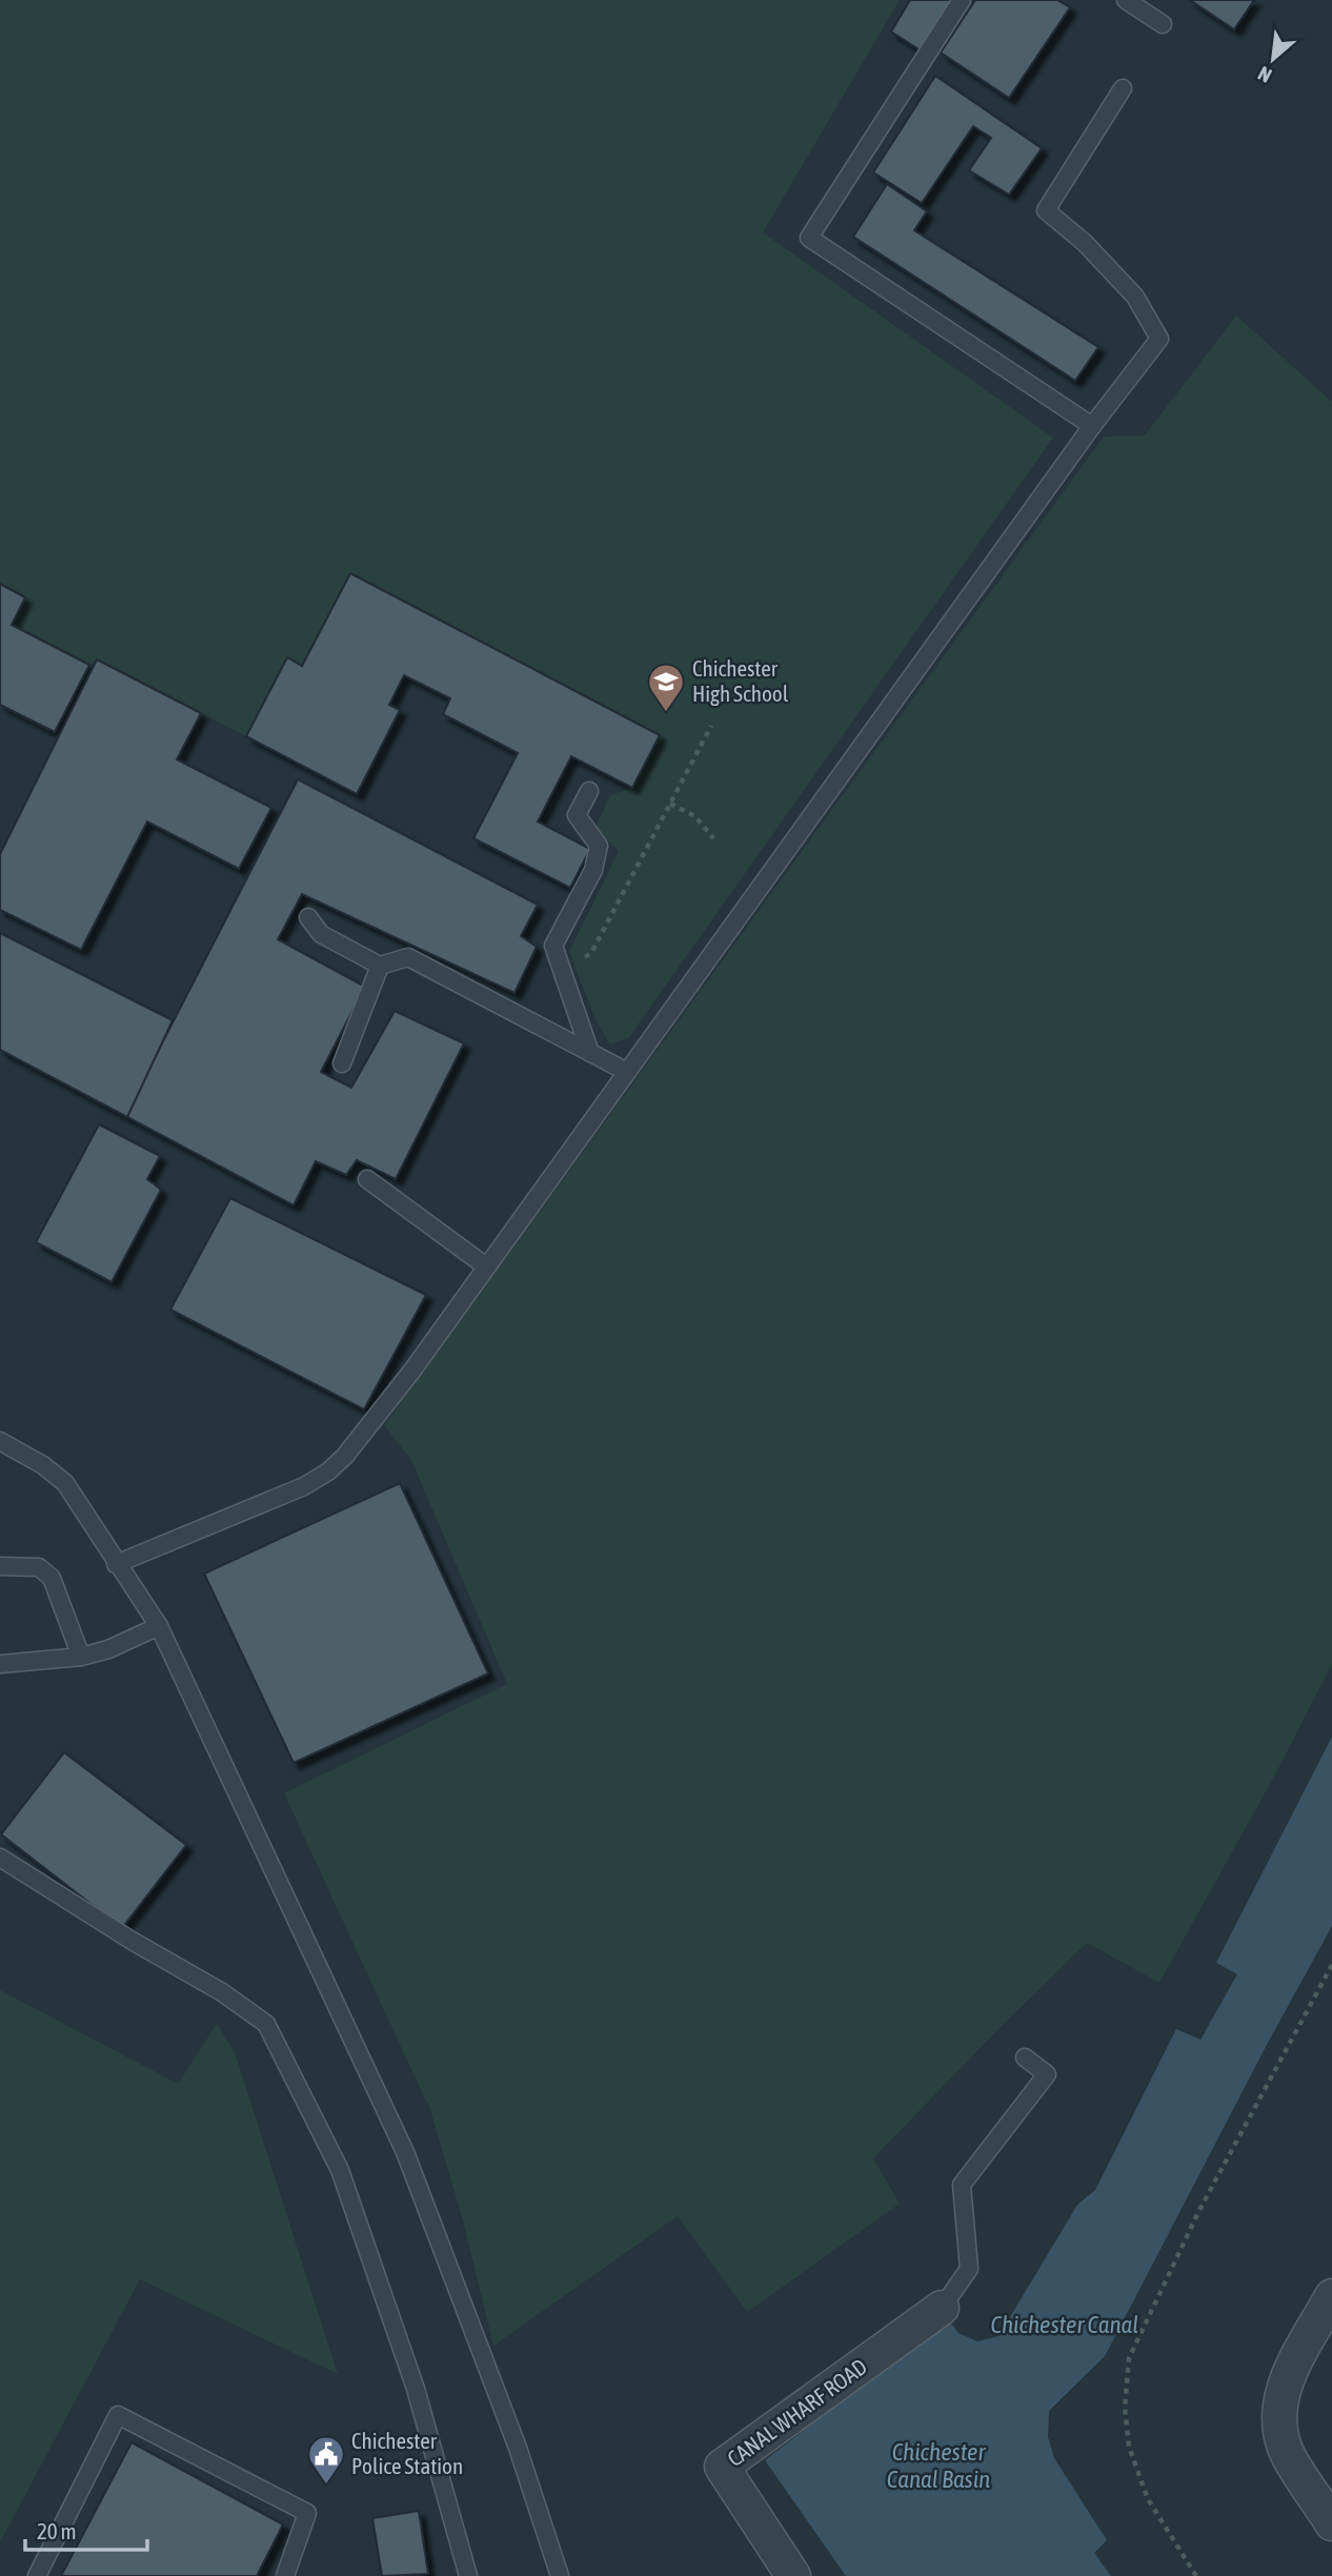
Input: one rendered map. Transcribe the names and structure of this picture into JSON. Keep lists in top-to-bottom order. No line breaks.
{"streets":{"street":["CANAL WHARF ROAD"]},"water":["Chichester Canal","Chichester Canal Basin"],"places":{"school or university":["Chichester High School"],"public building":["Chichester Police Station"]},"scale_bar":"20 m","north":"bottom left"}
